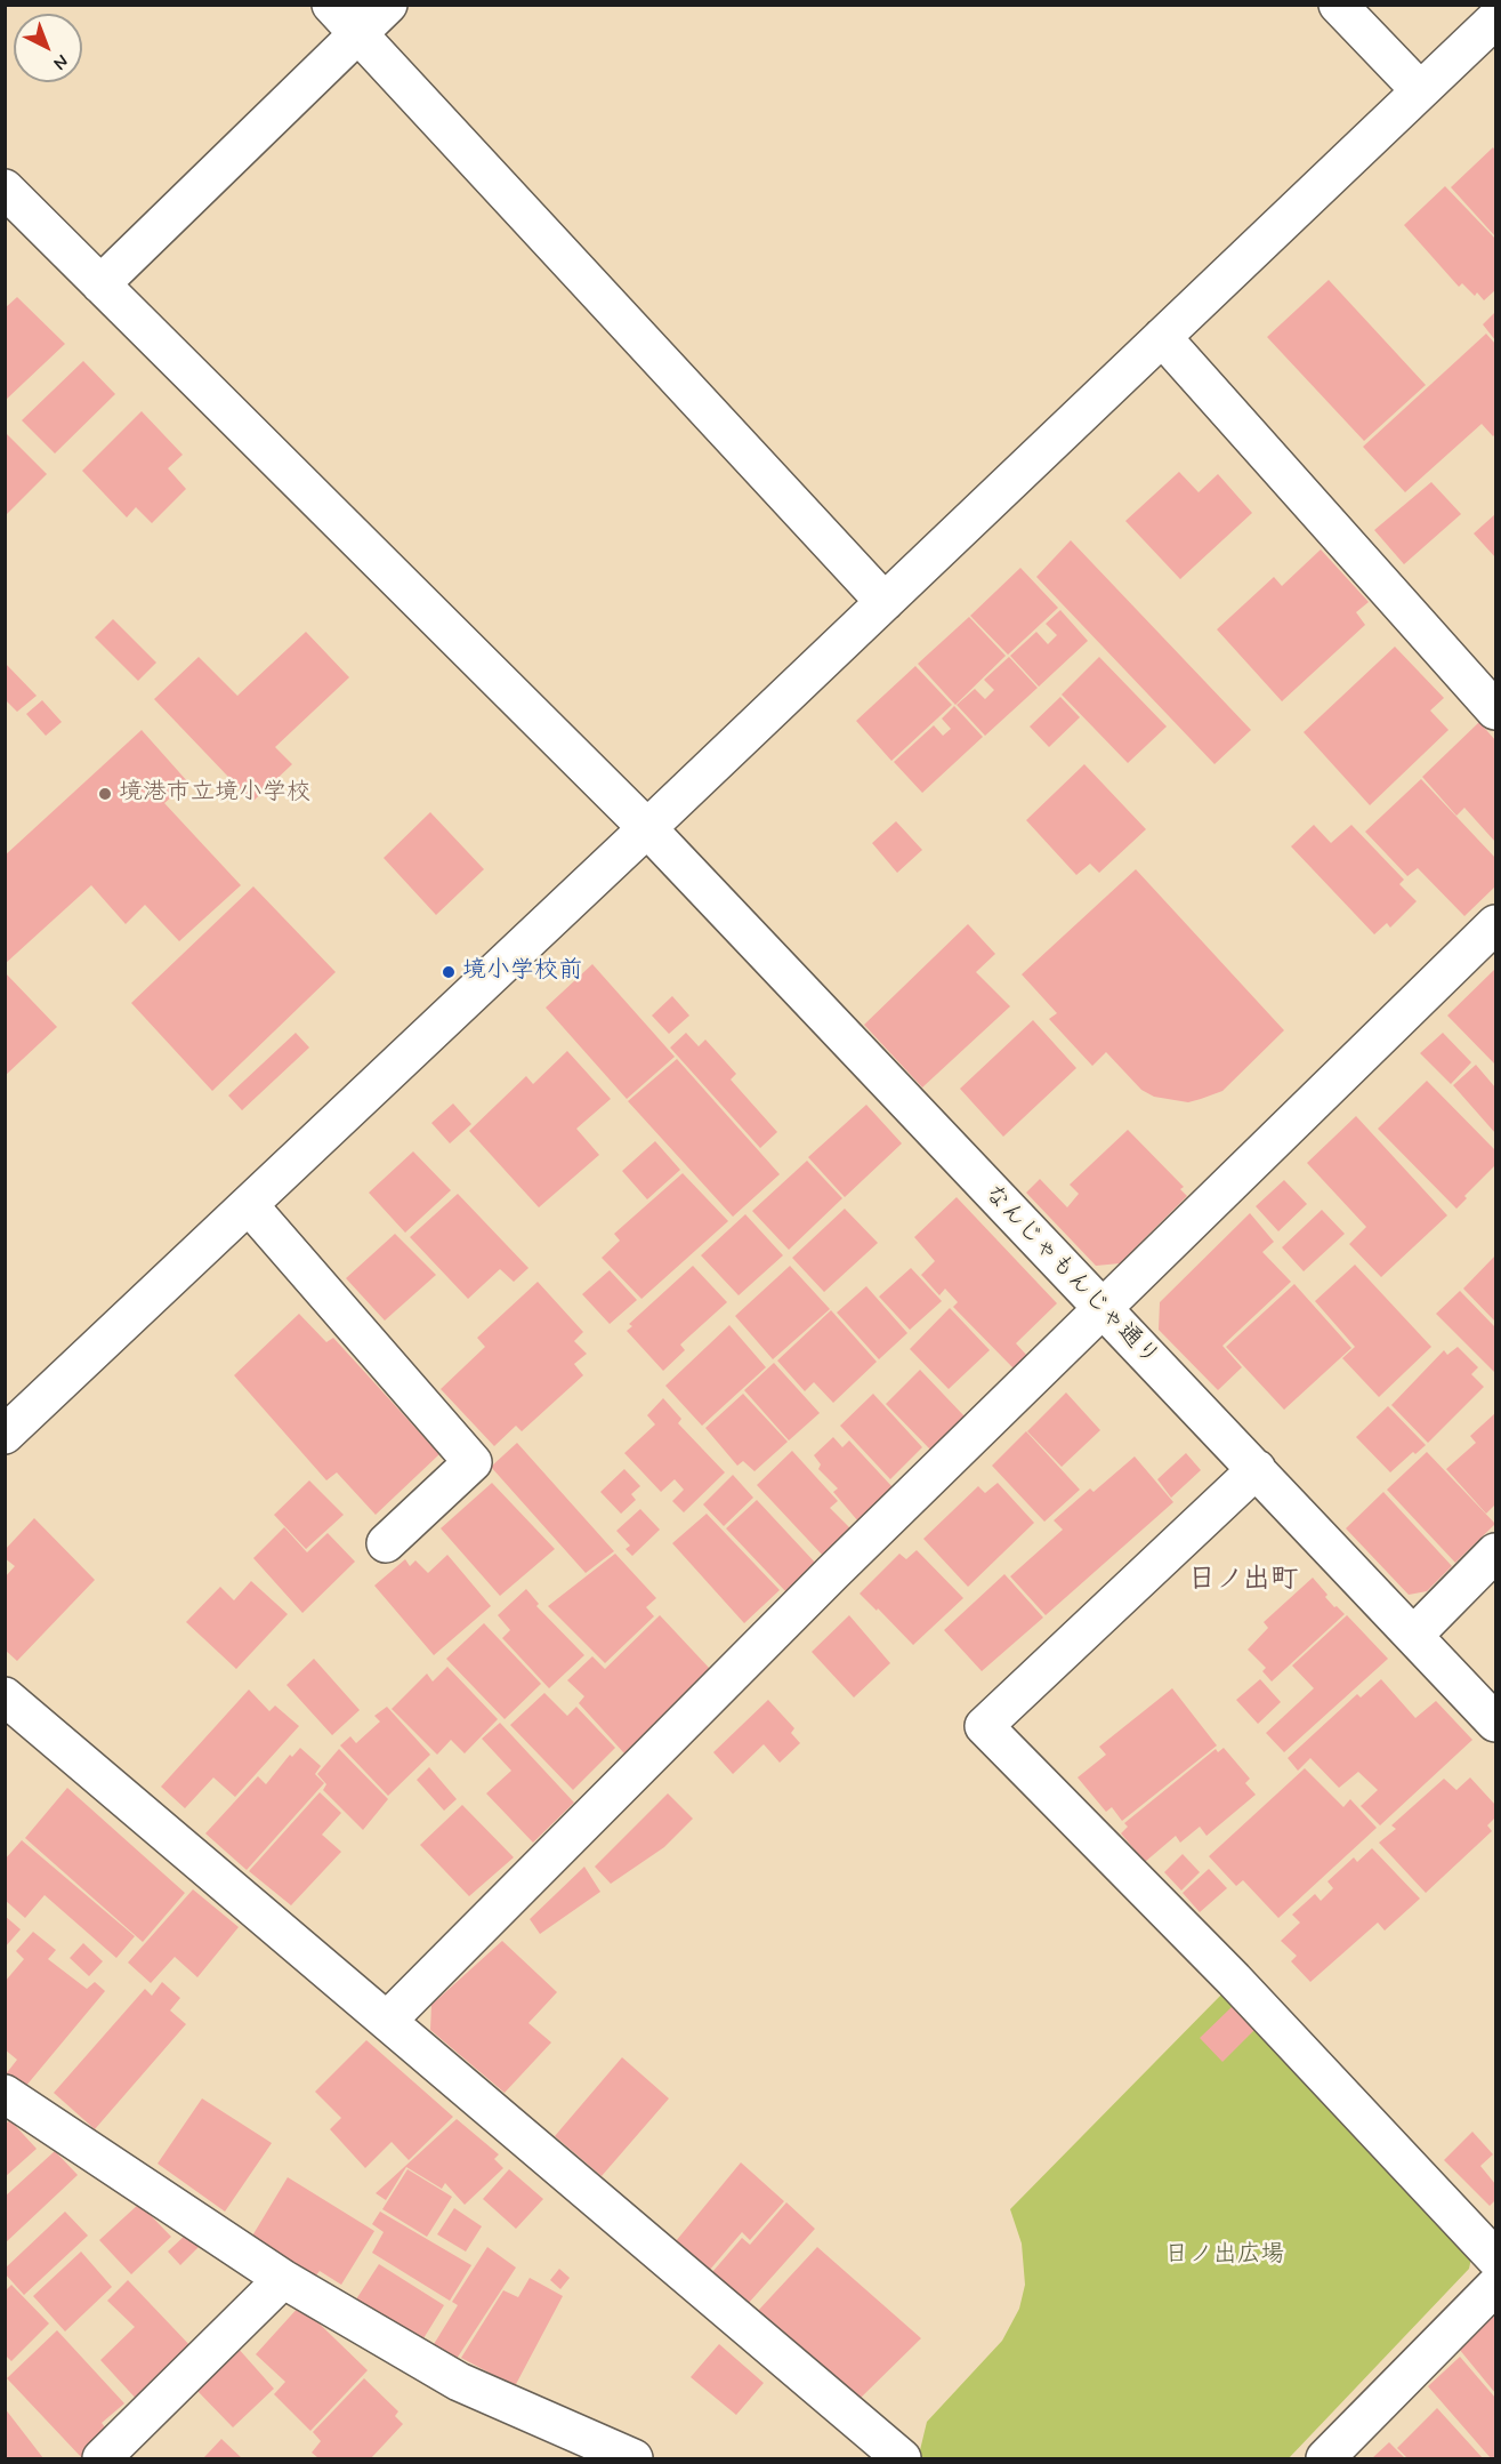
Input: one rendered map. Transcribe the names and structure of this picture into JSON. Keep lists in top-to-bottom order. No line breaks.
{"streets":{"street":["なんじゃもんじゃ通り"]},"districts":["日ノ出町"],"parks":["日ノ出広場"],"places":["境港市立境小学校","境小学校前"],"north":"bottom right"}
